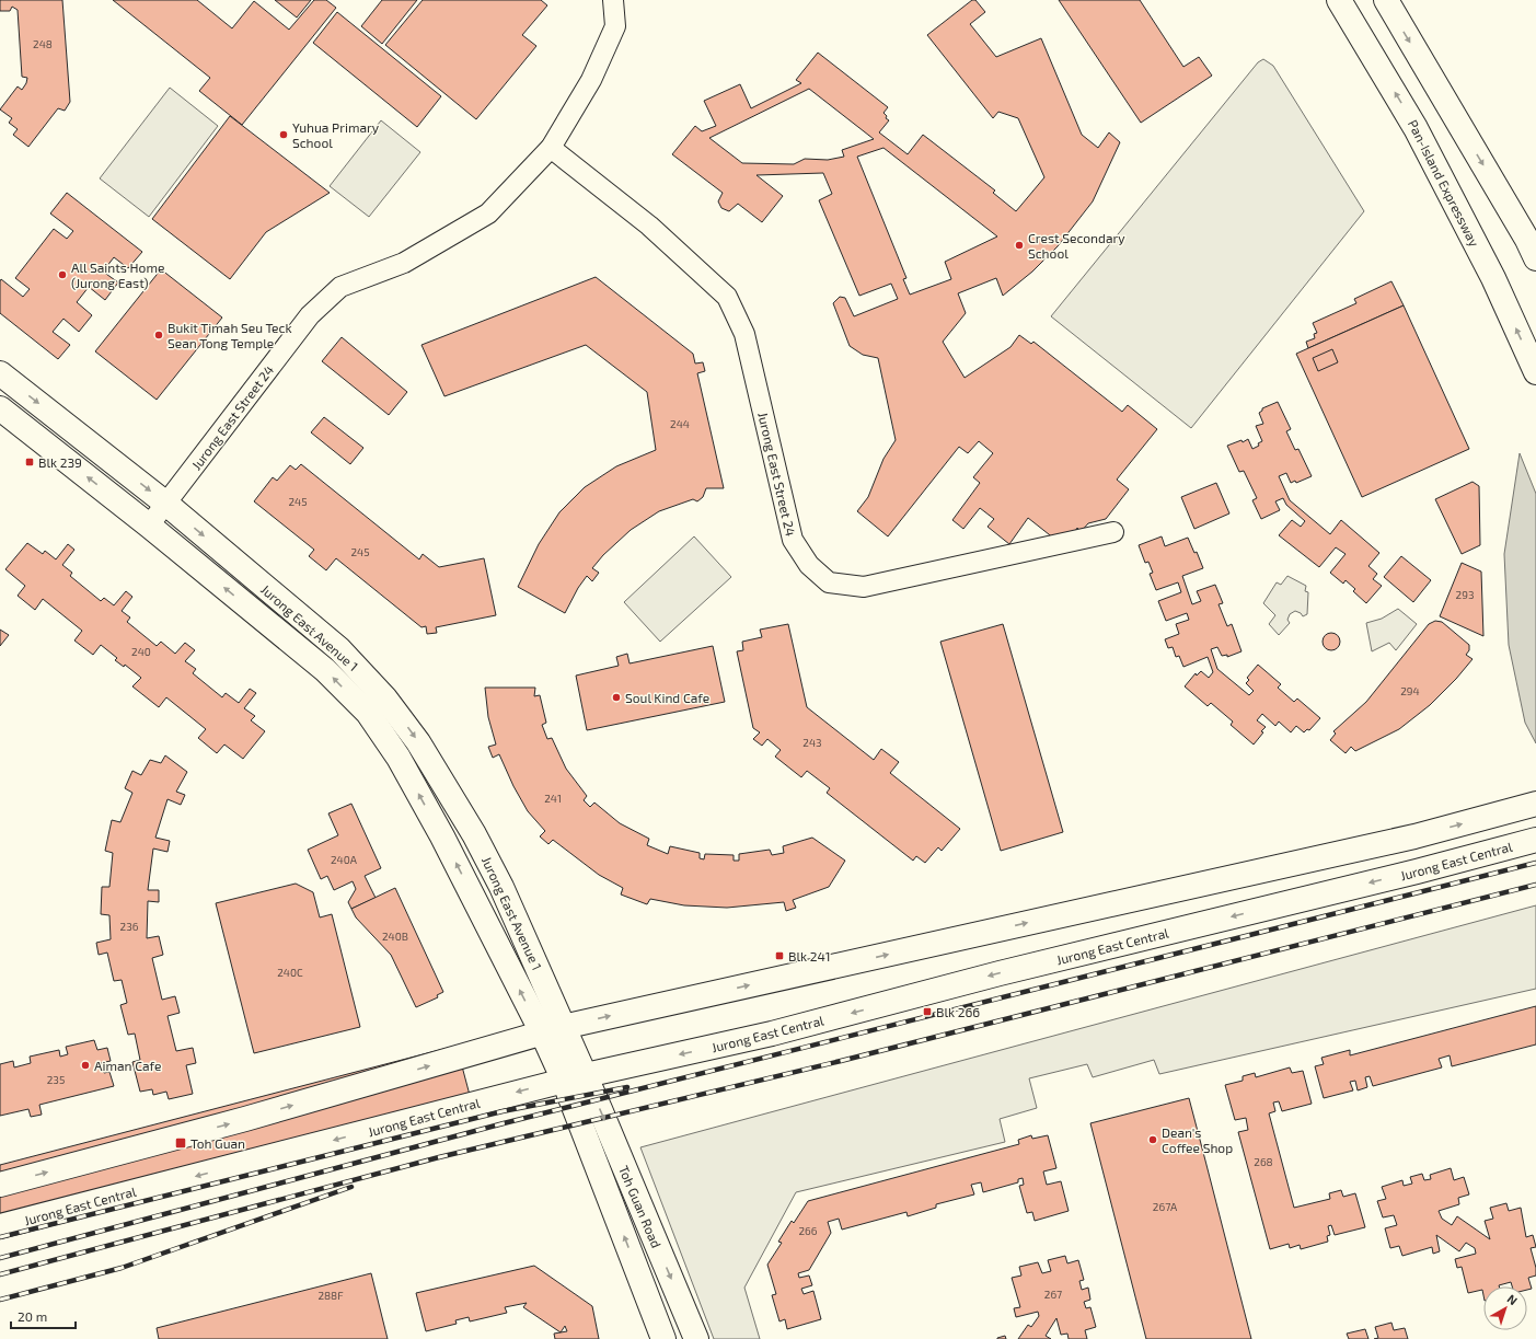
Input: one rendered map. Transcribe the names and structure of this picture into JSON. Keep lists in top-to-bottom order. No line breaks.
{"streets":{"main road":["Pan-Island Expressway","Jurong East Avenue 1","Jurong East Central","Toh Guan Road"],"street":["Jurong East Street 24"]},"crossings":[["Jurong East Street 24","Jurong East Avenue 1"],["Jurong East Avenue 1","Jurong East Central"],["Jurong East Avenue 1","Toh Guan Road"],["Jurong East Central","Toh Guan Road"]],"places":{"other":["Yuhua Primary School","Crest Secondary School","All Saints Home (Jurong East)","Bukit Timah Seu Teck Sean Tong Temple","Soul Kind Cafe","Aiman Cafe","Dean's Coffee Shop"],"transit":["Blk 239","Blk 241","Blk 266","Toh Guan"]},"house_numbers":["248","244","245","245","293","240","294","243","241","240A","236","240B","240C","235","268","267A","266","267","288F"],"scale_bar":"20 m","north":"top right"}
